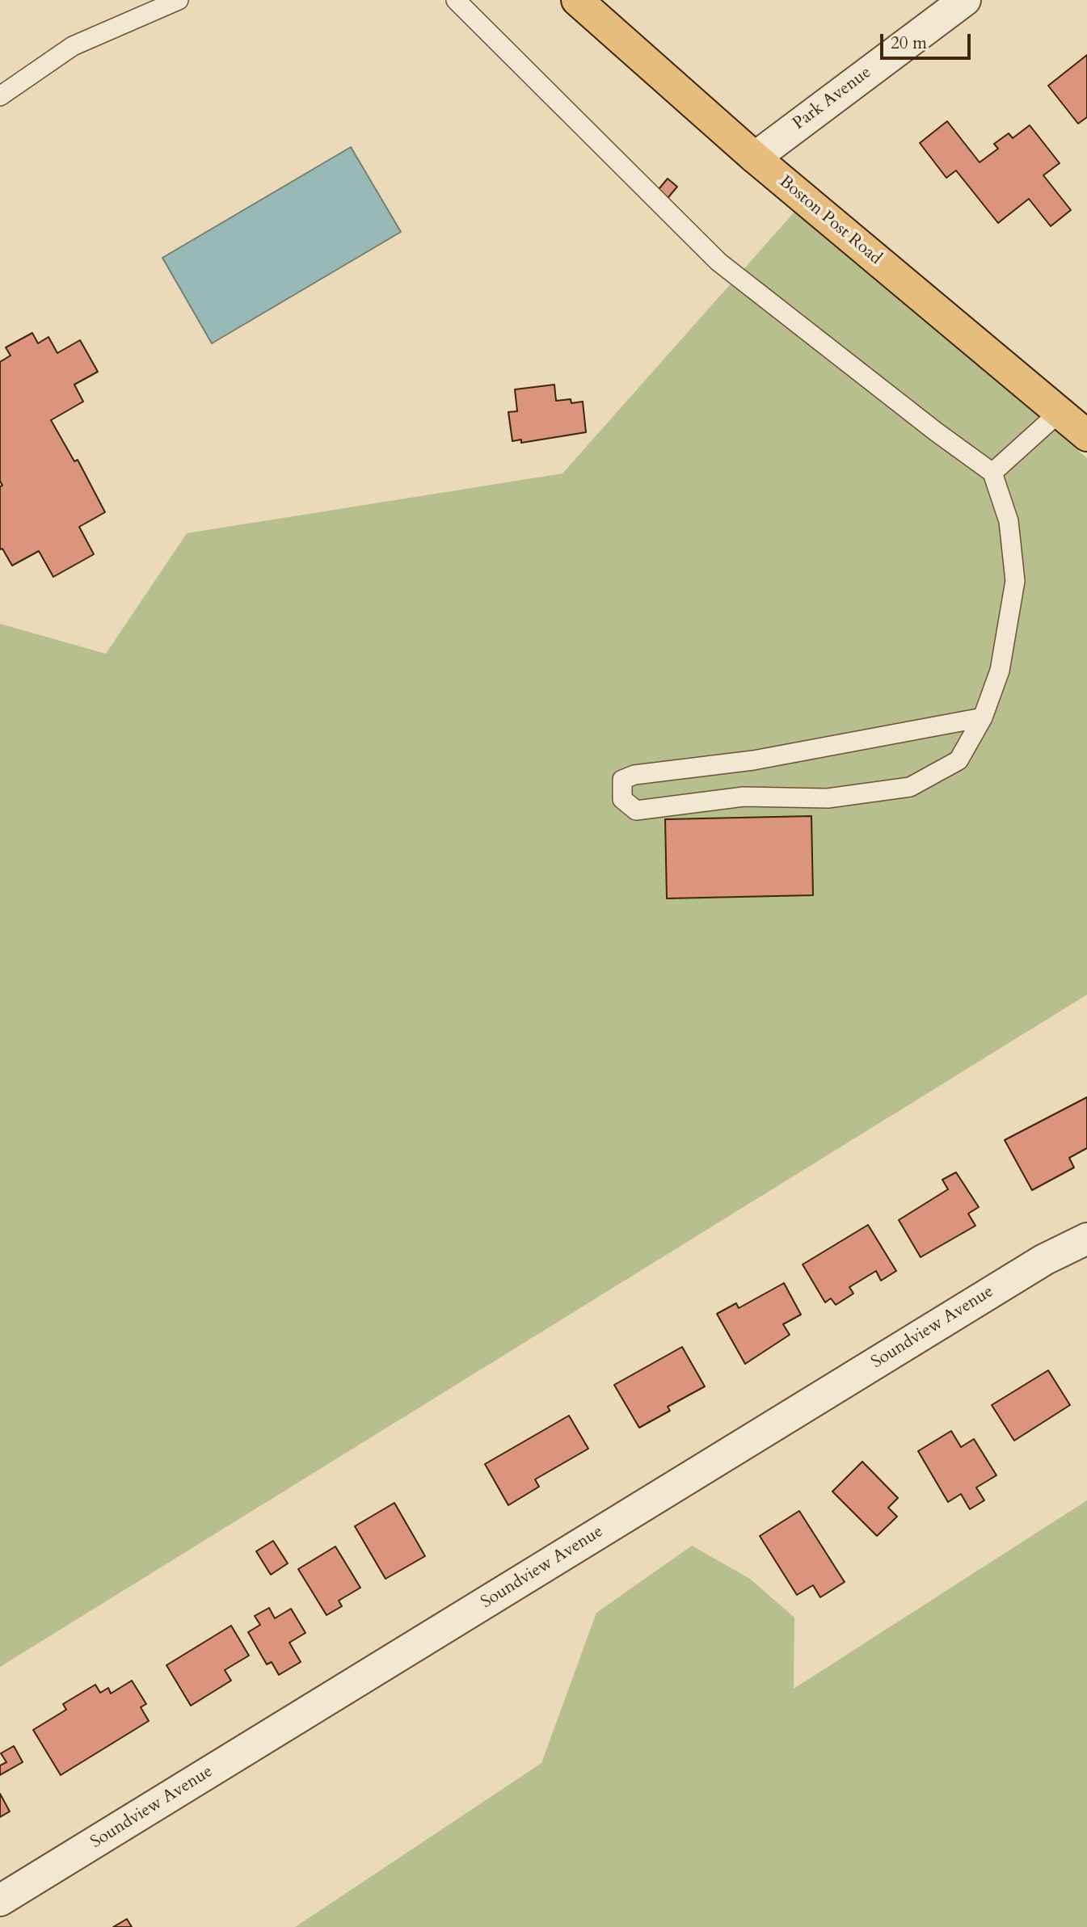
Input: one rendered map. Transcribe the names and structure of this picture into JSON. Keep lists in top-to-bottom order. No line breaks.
{"streets":{"main road":["Boston Post Road"],"street":["Park Avenue","Soundview Avenue"]},"crossings":[["Park Avenue","Boston Post Road"]],"scale_bar":"20 m"}
